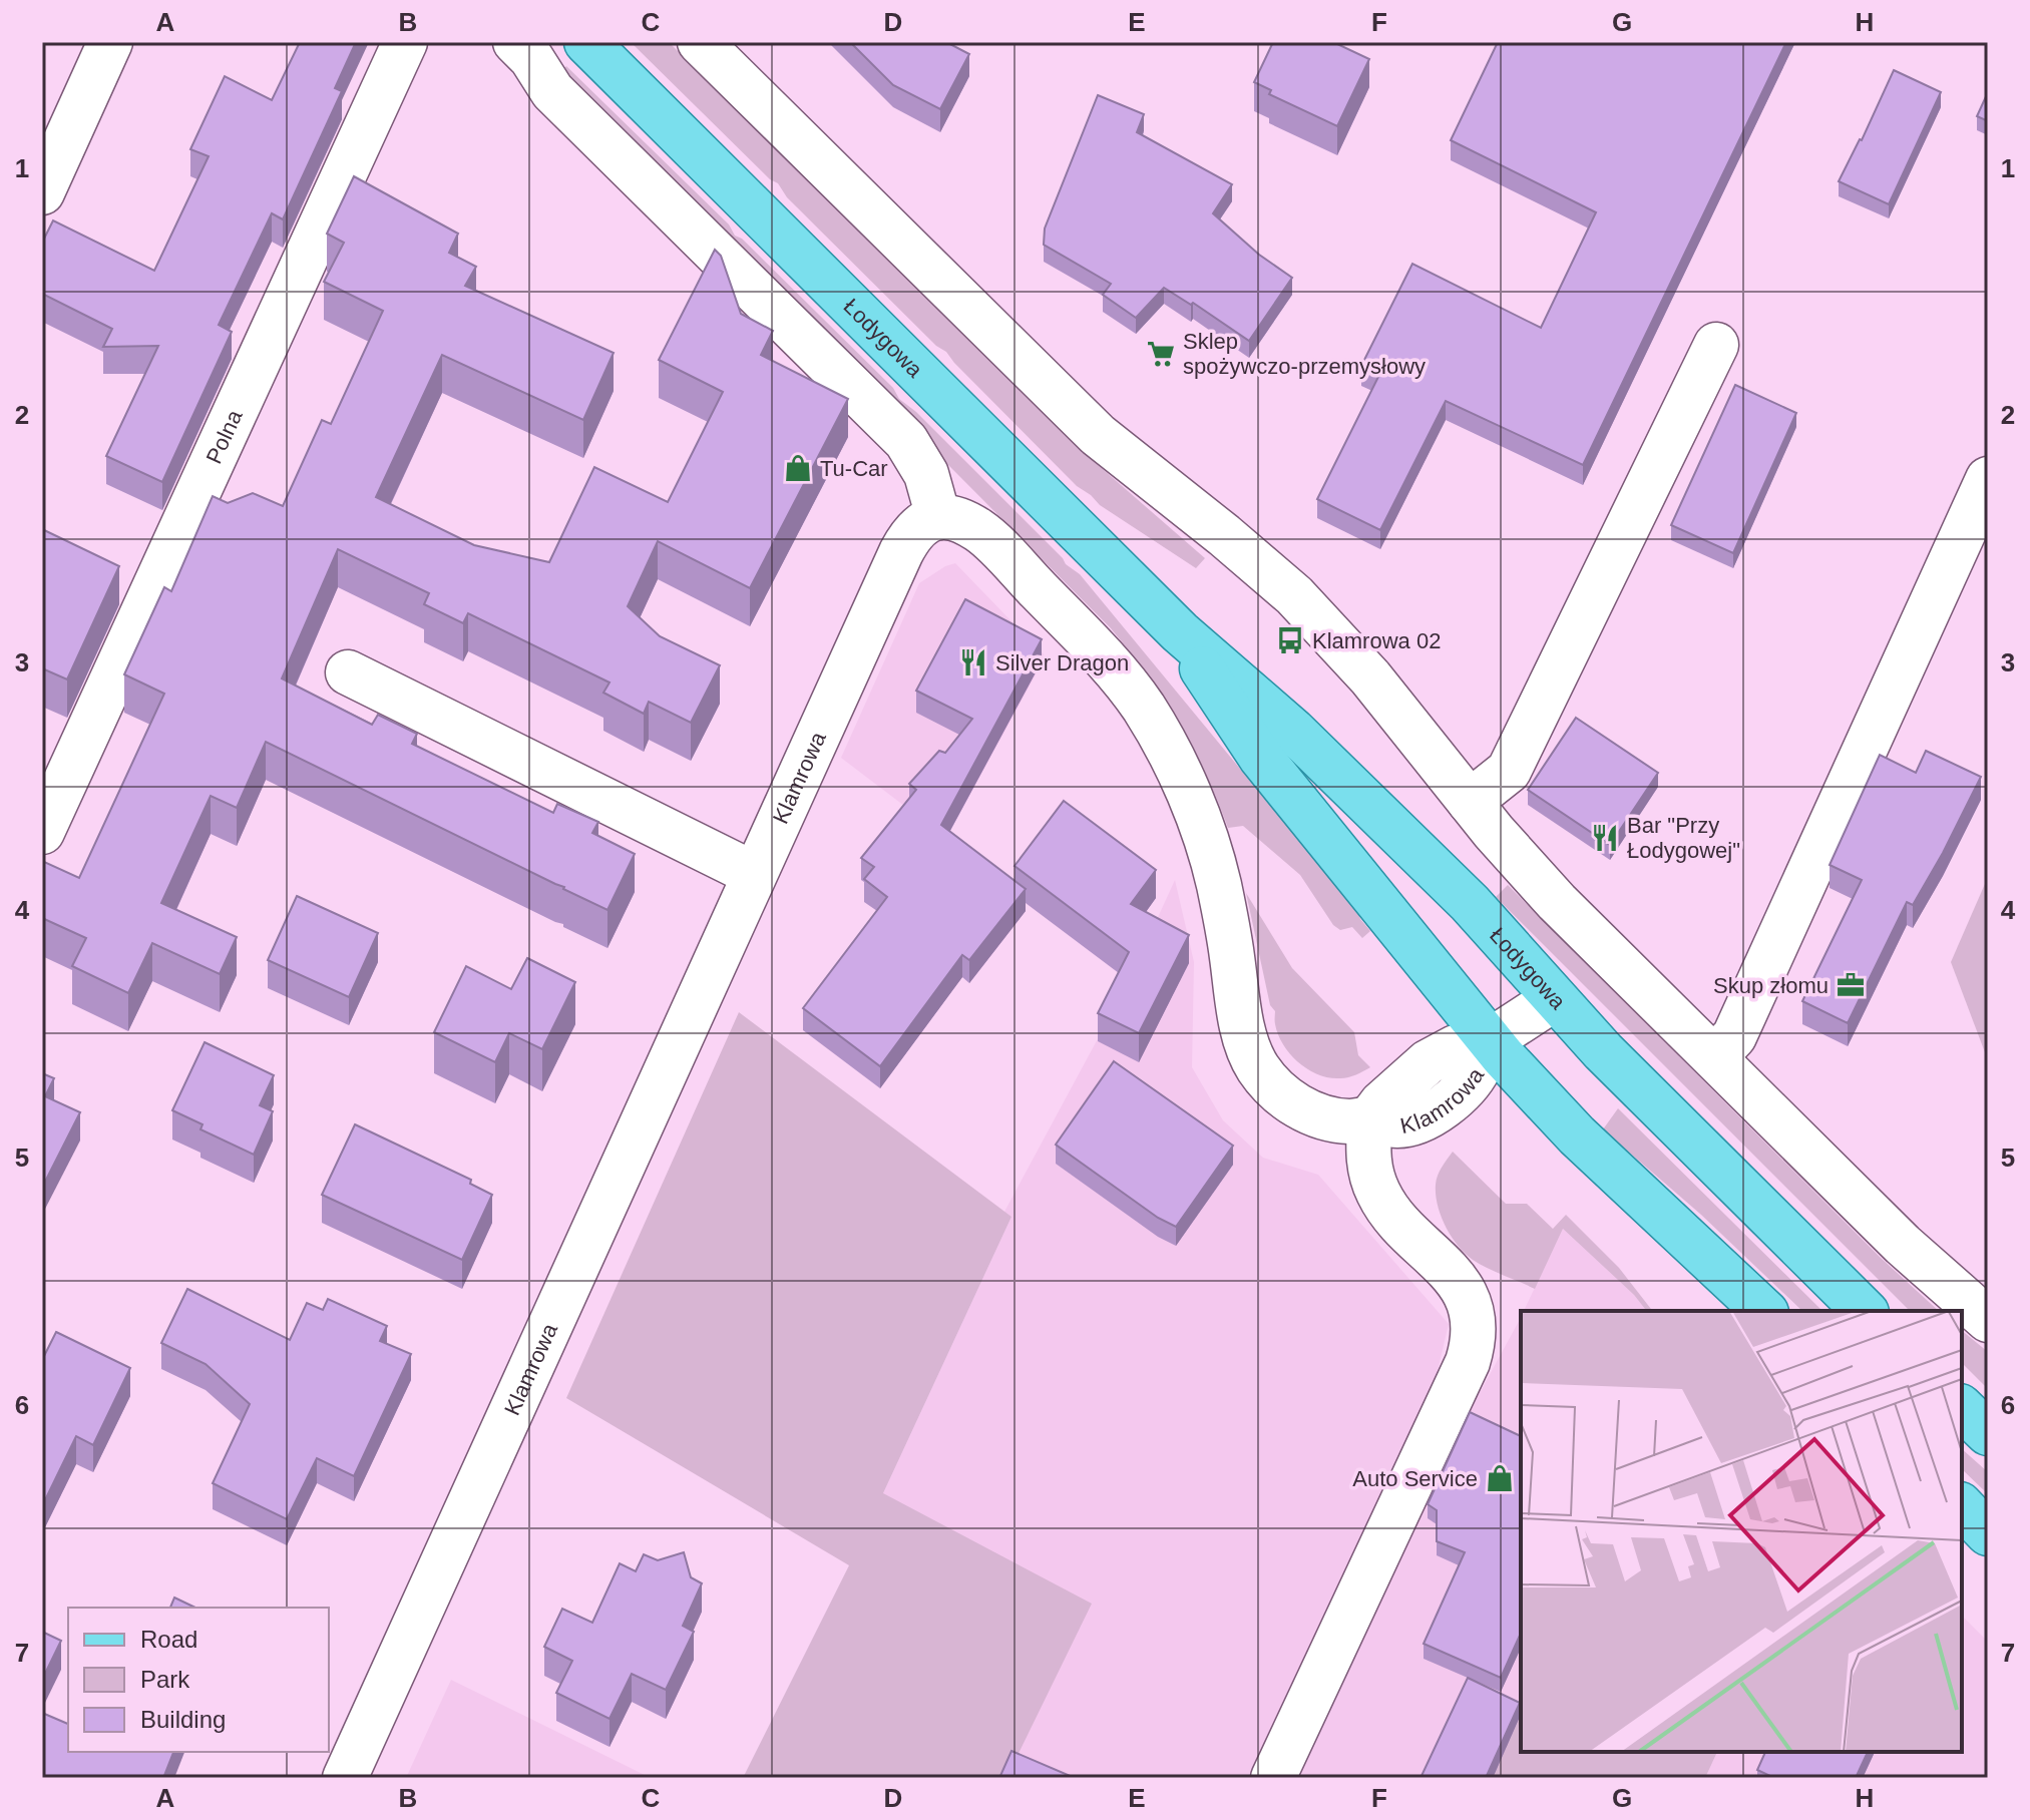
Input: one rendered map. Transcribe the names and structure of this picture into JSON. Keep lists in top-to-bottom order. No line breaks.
{"streets":{"main road":["Łodygowa"],"street":["Polna","Klamrowa"]},"crossings":[["Łodygowa","Klamrowa"]],"places":{"supermarket":["Sklep spożywczo-przemysłowy"],"shop":["Tu-Car","Auto Service"],"bus stop":["Klamrowa 02"],"restaurant":["Silver Dragon","Bar \"Przy Łodygowej\""],"office":["Skup złomu"]},"legend":["Road","Park","Building"],"grid":{"columns":["A","B","C","D","E","F","G","H"],"rows":["1","2","3","4","5","6","7"]}}
